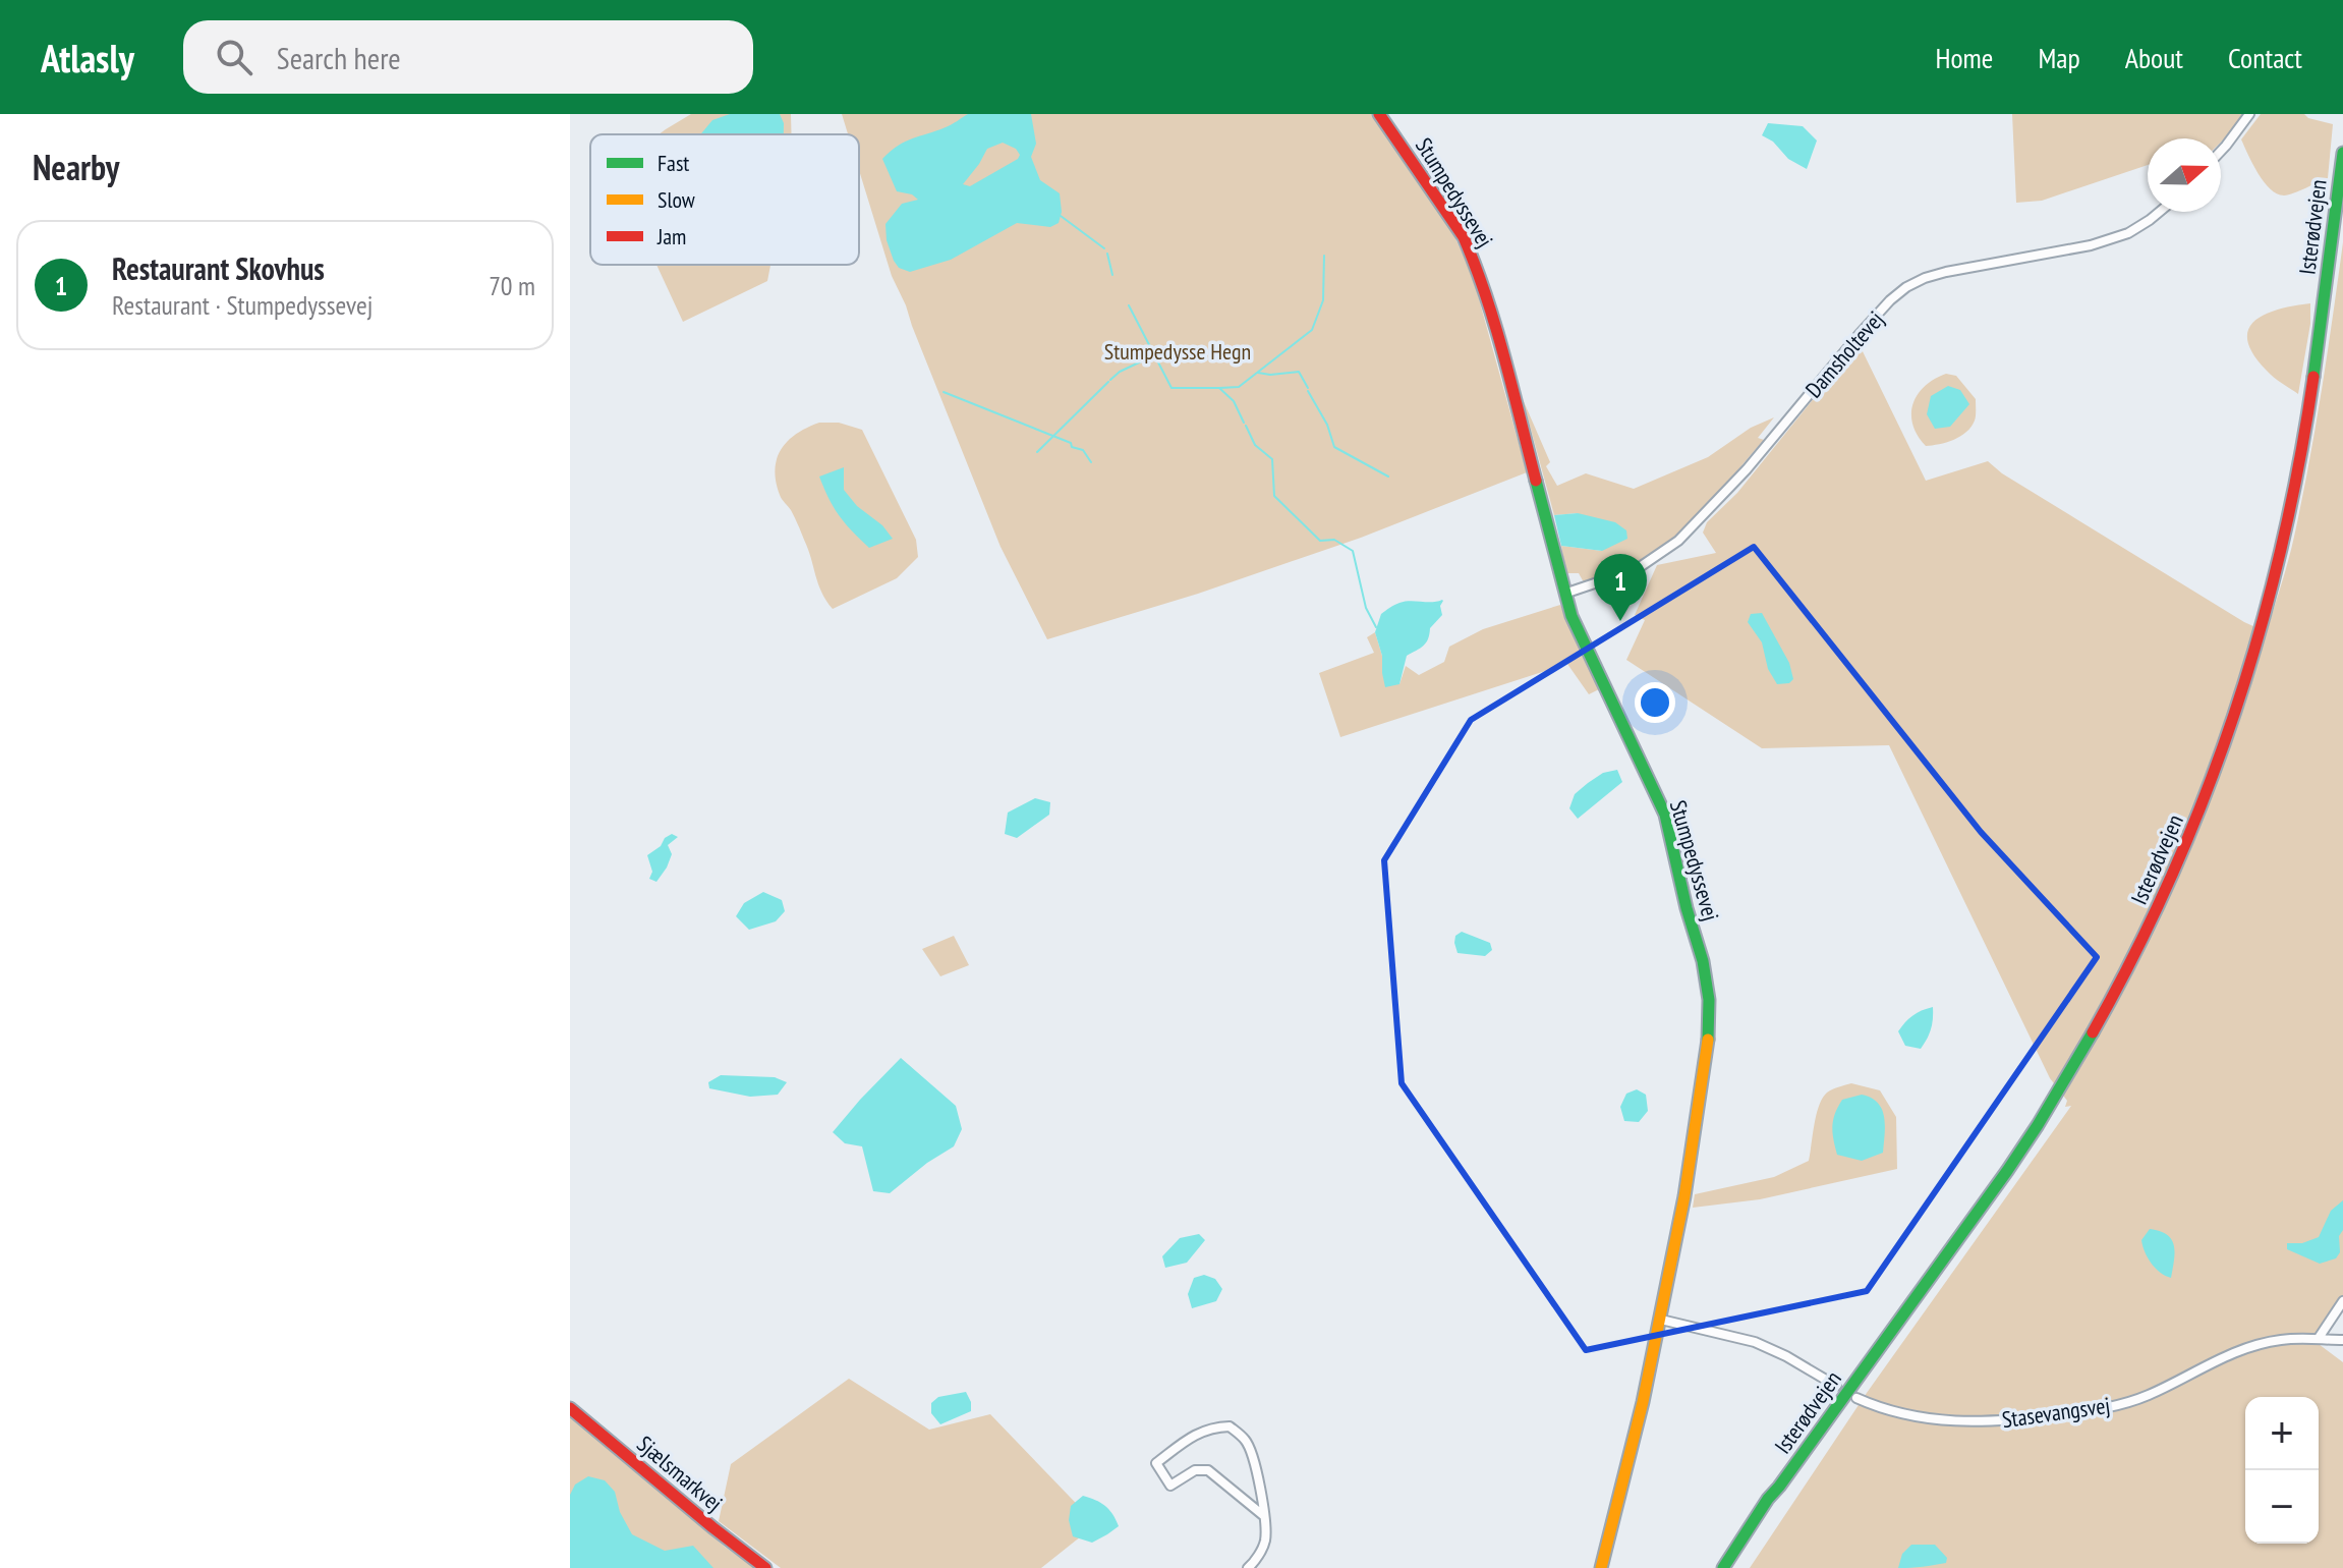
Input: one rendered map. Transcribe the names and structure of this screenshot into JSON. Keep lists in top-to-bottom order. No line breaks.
{"streets":{"main road":["Stumpedyssevej","Isterødvejen","Sjælsmarkvej"],"street":["Damsholtevej","Stasevangsvej"]},"crossings":[["Stumpedyssevej","Damsholtevej"]],"parks":["Stumpedysse Hegn"],"legend":["Fast","Slow","Jam"],"north":"right","page":{"header":"Atlasly","search":"Search here","nav":["Home","Map","About","Contact"],"heading":"Nearby","list":[{"mark":"1","name":"Restaurant Skovhus","note":"Restaurant · Stumpedyssevej","value":"70 m"}],"pins":"1","map_buttons":["+","−"]}}
